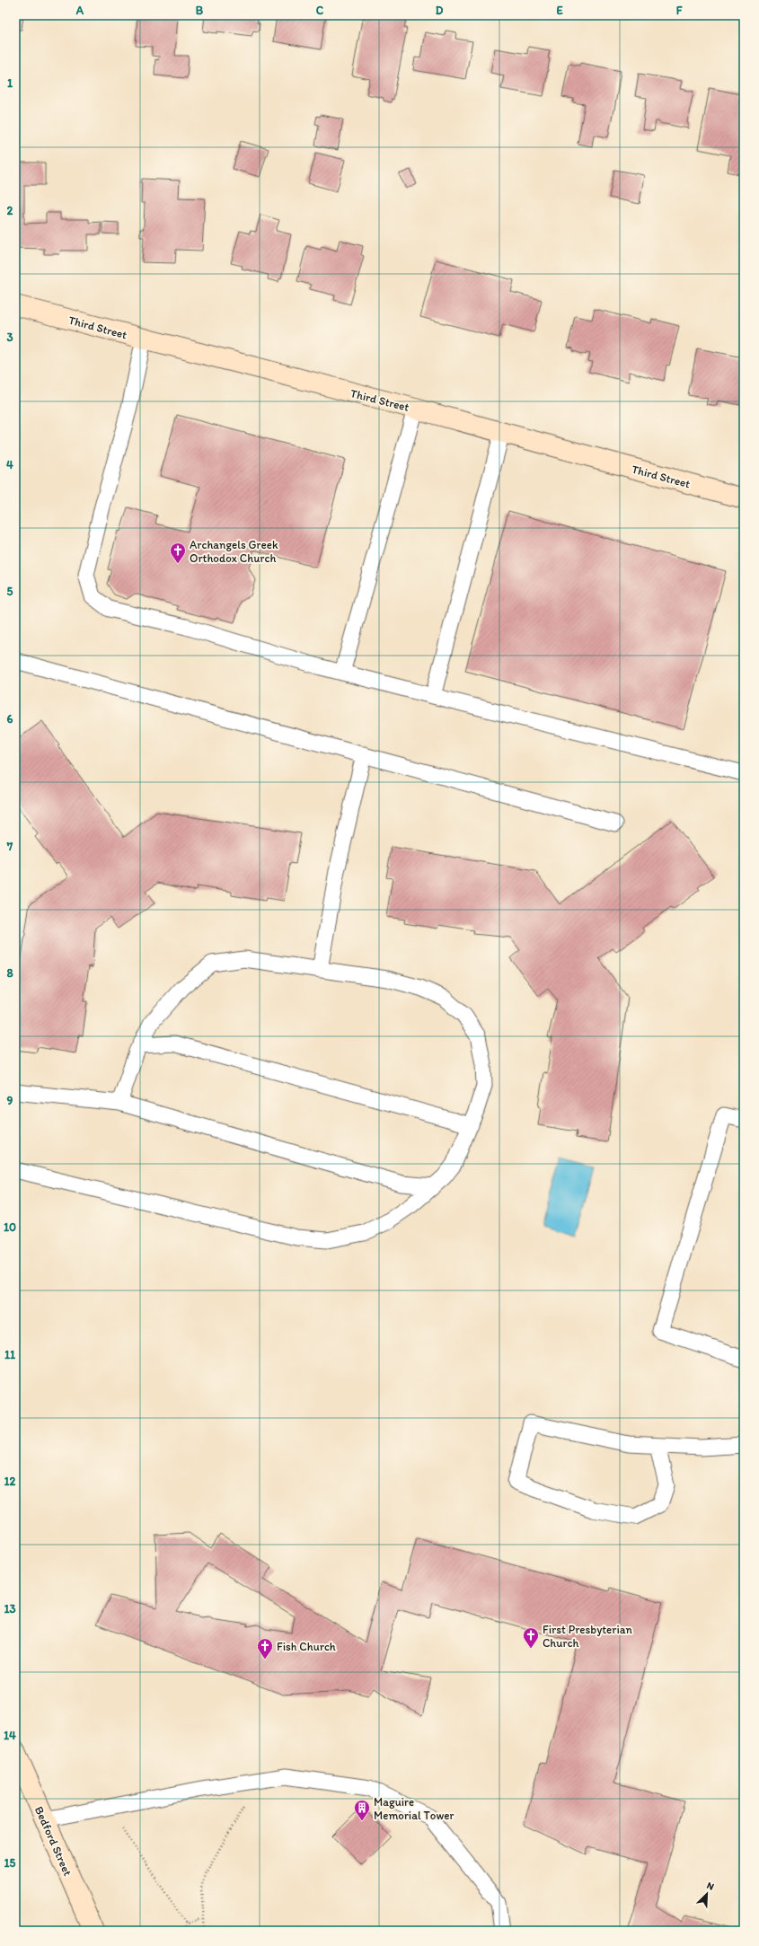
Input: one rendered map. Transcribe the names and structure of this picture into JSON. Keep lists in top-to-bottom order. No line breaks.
{"streets":{"street":["Third Street","Bedford Street"]},"places":{"church":["Archangels Greek Orthodox Church","First Presbyterian Church","Fish Church"],"building":["Maguire Memorial Tower"]},"north":"top right","grid":{"columns":["A","B","C","D","E","F"],"rows":["1","2","3","4","5","6","7","8","9","10","11","12","13","14","15"]}}
